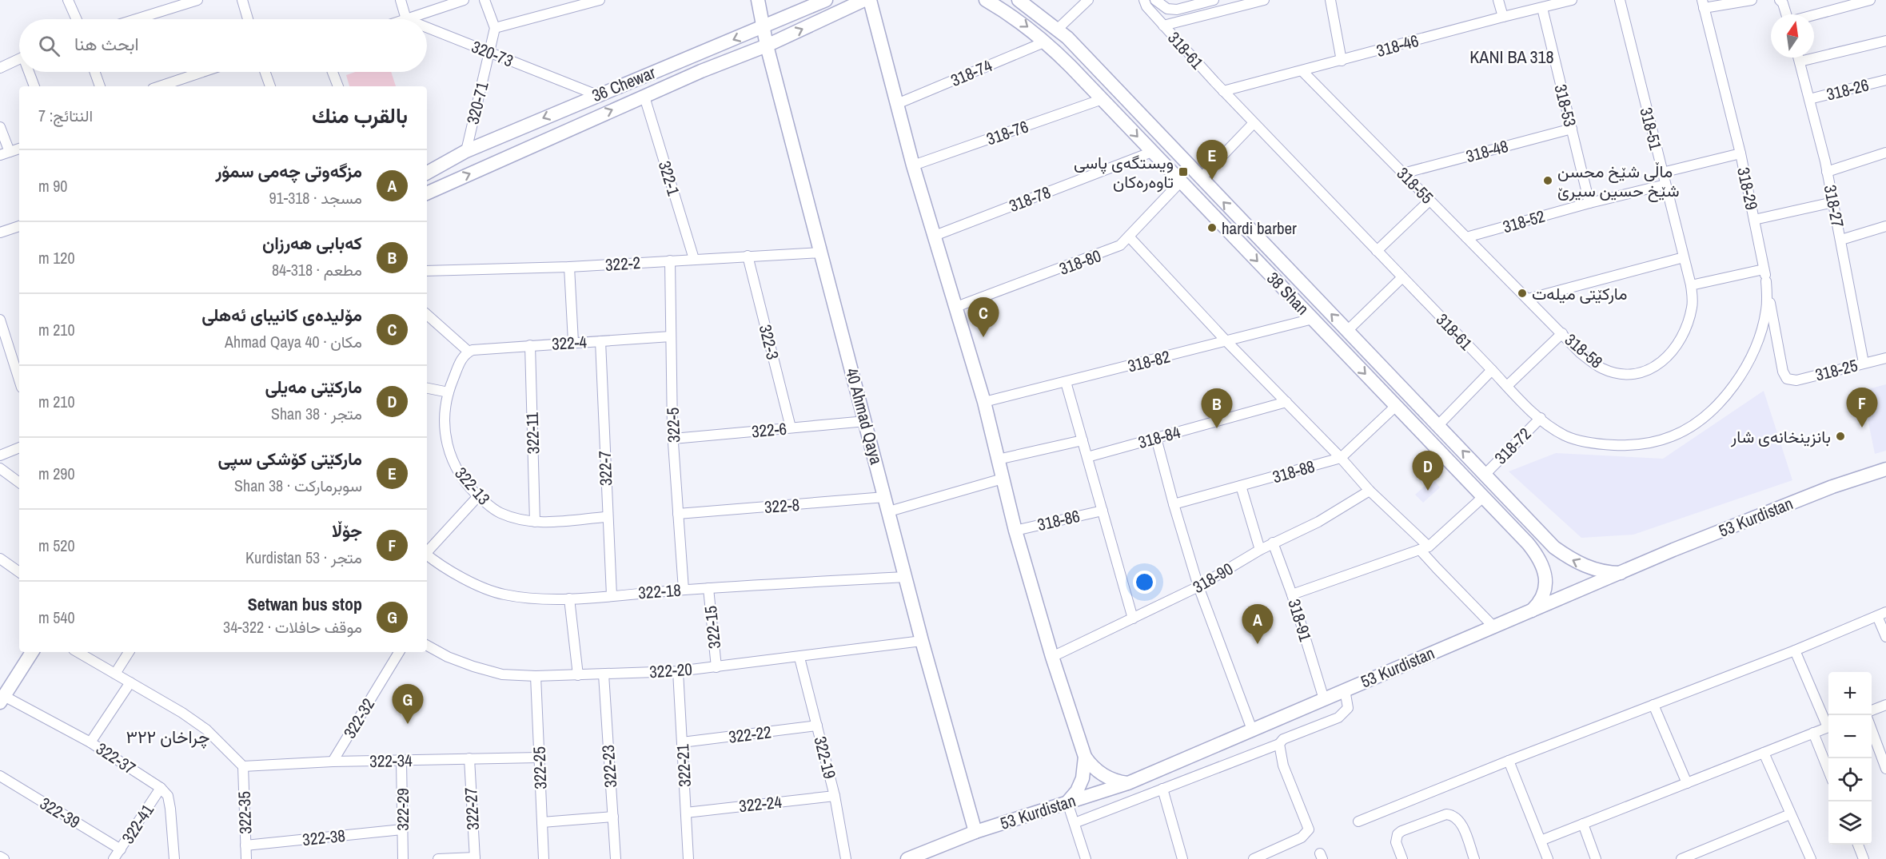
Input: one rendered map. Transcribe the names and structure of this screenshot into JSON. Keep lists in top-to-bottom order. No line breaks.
{"streets":{"street":["318-46","318-61","320-73","318-74","36 Chewar","318-26","320-71","318-53","318-51","318-76","318-48","322-1","318-55","318-29","318-78","318-27","318-52","318-80","322-2","38 Shan","322-3","322-4","318-58","318-82","318-25","40 Ahmad Qaya","322-5","322-6","322-11","318-84","318-72","322-7","318-88","322-13","322-8","53 Kurdistan","318-86","318-90","322-18","318-91","322-15","322-20","322-32","322-22","322-19","322-37","322-34","322-21","322-23","322-25","322-24","322-27","322-29","322-39","322-35","322-41","322-38"]},"crossings":[["318-46","318-61"],["318-46","318-53"],["318-46","318-55"],["318-61","318-29"],["318-61","318-72"],["320-73","36 Chewar"],["320-73","320-71"],["318-74","38 Shan"],["36 Chewar","320-71"],["36 Chewar","40 Ahmad Qaya"],["318-26","318-27"],["318-53","318-48"],["318-53","318-52"],["318-51","318-52"],["318-51","318-58"],["318-76","38 Shan"],["318-48","318-55"],["322-1","322-2"],["318-55","318-52"],["318-55","318-58"],["318-29","318-25"],["318-78","38 Shan"],["318-27","318-25"],["318-80","38 Shan"],["322-2","322-3"],["322-2","40 Ahmad Qaya"],["322-2","322-5"],["38 Shan","318-82"],["38 Shan","318-72"],["38 Shan","318-88"],["38 Shan","53 Kurdistan"],["322-3","322-6"],["322-4","322-5"],["322-4","322-11"],["322-4","322-7"],["322-4","322-13"],["40 Ahmad Qaya","322-6"],["40 Ahmad Qaya","322-8"],["40 Ahmad Qaya","53 Kurdistan"],["40 Ahmad Qaya","322-18"],["40 Ahmad Qaya","322-20"],["322-5","322-6"],["322-5","322-8"],["322-5","322-18"],["322-11","322-13"],["322-7","322-13"],["322-7","322-18"],["53 Kurdistan","318-91"],["318-90","318-91"],["322-18","322-15"],["322-15","322-20"],["322-20","322-19"],["322-20","322-21"],["322-20","322-23"],["322-20","322-25"],["322-32","322-34"],["322-22","322-19"],["322-22","322-21"],["322-19","322-24"],["322-37","322-41"],["322-34","322-25"],["322-34","322-27"],["322-34","322-29"],["322-34","322-35"],["322-21","322-24"],["322-29","322-38"],["322-39","322-41"],["322-35","322-38"]],"districts":["KANI BA 318","چراخان ٣٢٢"],"places":{"transit":["ویستگەی پاسی تاوەرەکان"],"other":["ماڵی شێخ محسن شێخ حسین سیرێ","hardi barber","مارکێتی میلەت","بانزینخانەی شار"]},"north":"top","page":{"search":"ابحث هنا","heading":["بالقرب منك","النتائج: 7"],"pins":["E","C","F","B","D","A","G"],"list":[{"mark":"A","name":"مزگەوتی چەمی سمۆر","note":"مسجد · 318-91","value":"90 m"},{"mark":"B","name":"کەبابی هەرزان","note":"مطعم · 318-84","value":"120 m"},{"mark":"C","name":"مۆلیدەی کانیبای ئەهلی","note":"مكان · 40 Ahmad Qaya","value":"210 m"},{"mark":"D","name":"مارکێتی مەیلی","note":"متجر · 38 Shan","value":"210 m"},{"mark":"E","name":"مارکێتی کۆشکی سپی","note":"سوبرماركت · 38 Shan","value":"290 m"},{"mark":"F","name":"جۆڵا","note":"متجر · 53 Kurdistan","value":"520 m"},{"mark":"G","name":"Setwan bus stop","note":"موقف حافلات · 322-34","value":"540 m"}],"map_buttons":["+","−"]}}
